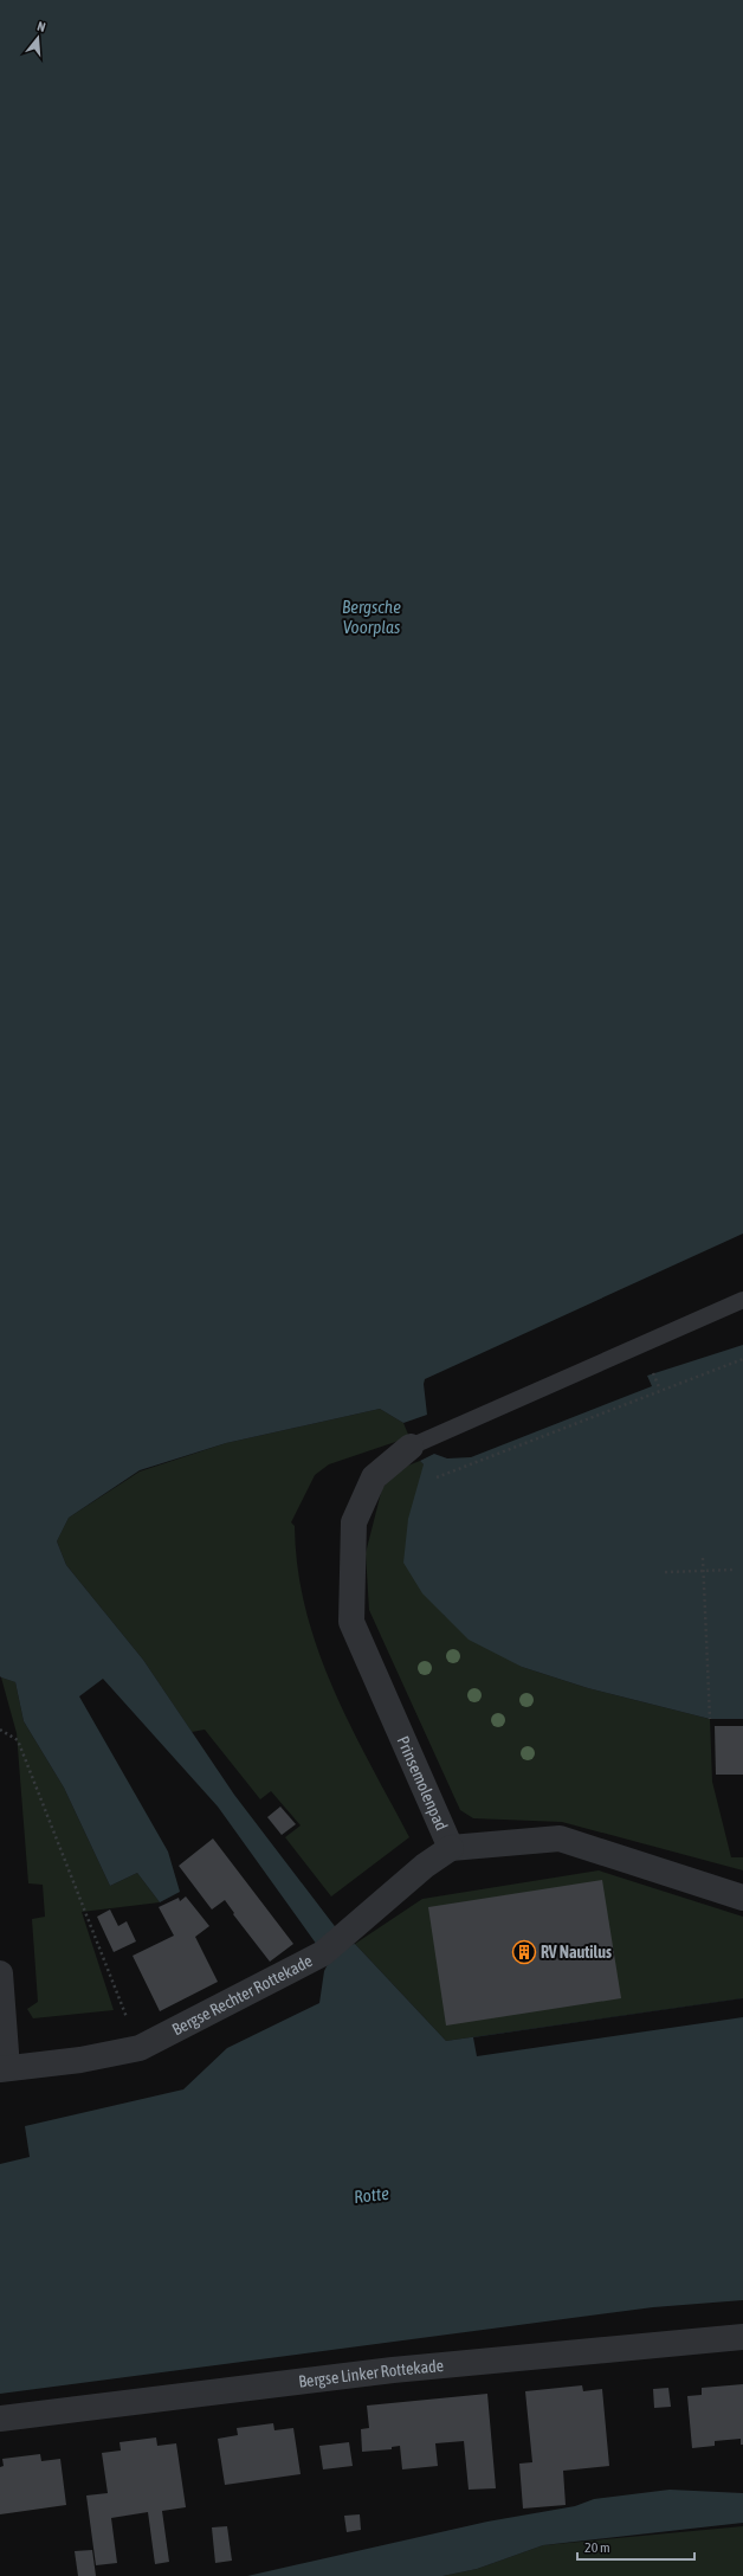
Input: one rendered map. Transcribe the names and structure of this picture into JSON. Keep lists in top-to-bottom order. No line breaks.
{"streets":{"street":["Prinsemolenpad","Bergse Rechter Rottekade","Bergse Linker Rottekade"]},"crossings":[["Prinsemolenpad","Bergse Rechter Rottekade"]],"water":["Bergsche Voorplas","Rotte"],"places":{"building":["RV Nautilus"]},"scale_bar":"20 m","north":"top"}
